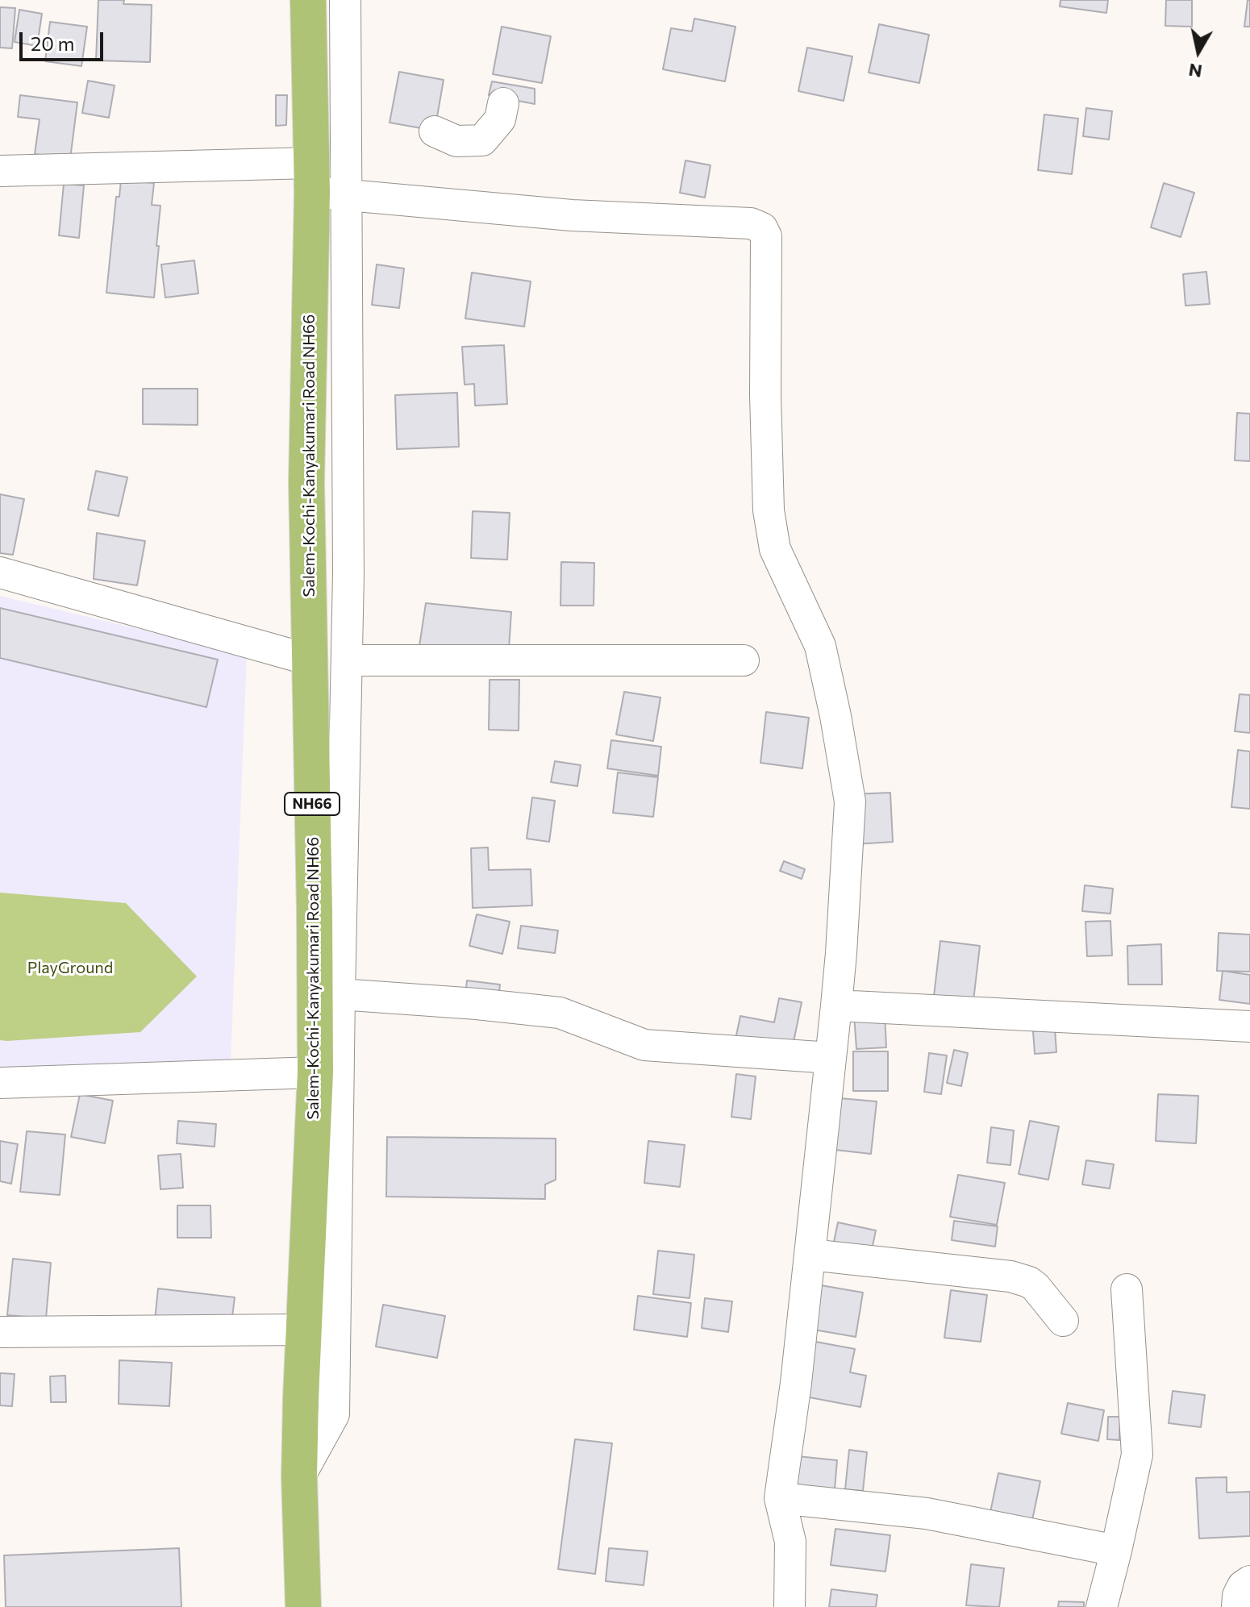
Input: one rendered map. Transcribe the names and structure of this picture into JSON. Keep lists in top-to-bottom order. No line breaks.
{"streets":{"highway":["Salem-Kochi-Kanyakumari Road NH66","NH66"]},"parks":["PlayGround"],"scale_bar":"20 m","north":"bottom"}
